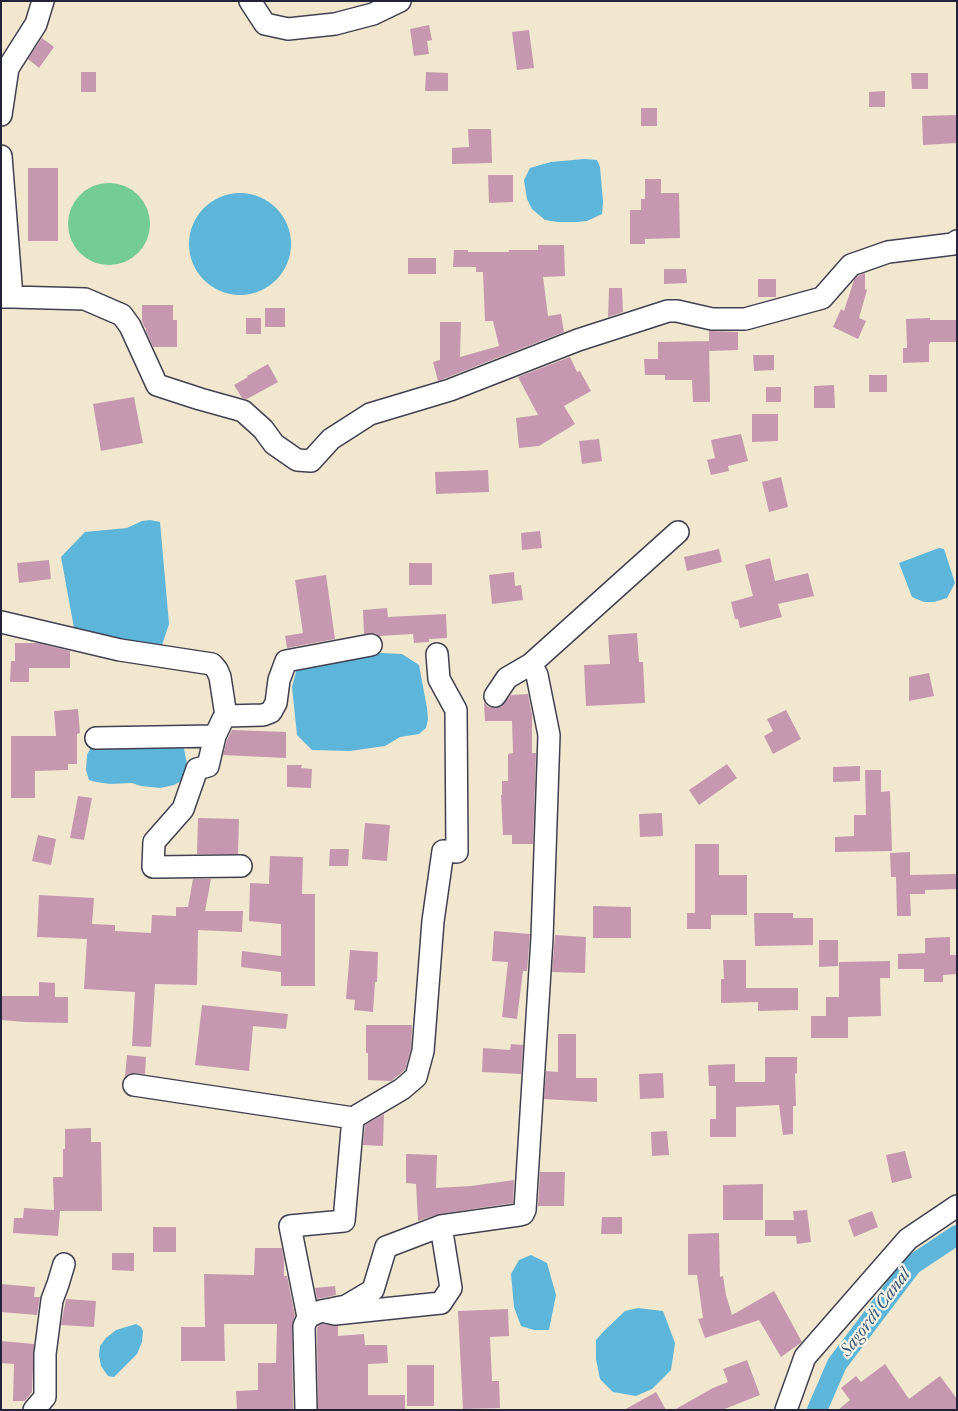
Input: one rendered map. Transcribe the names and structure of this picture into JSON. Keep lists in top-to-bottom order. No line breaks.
{"water":["Sagordi Canal"]}
